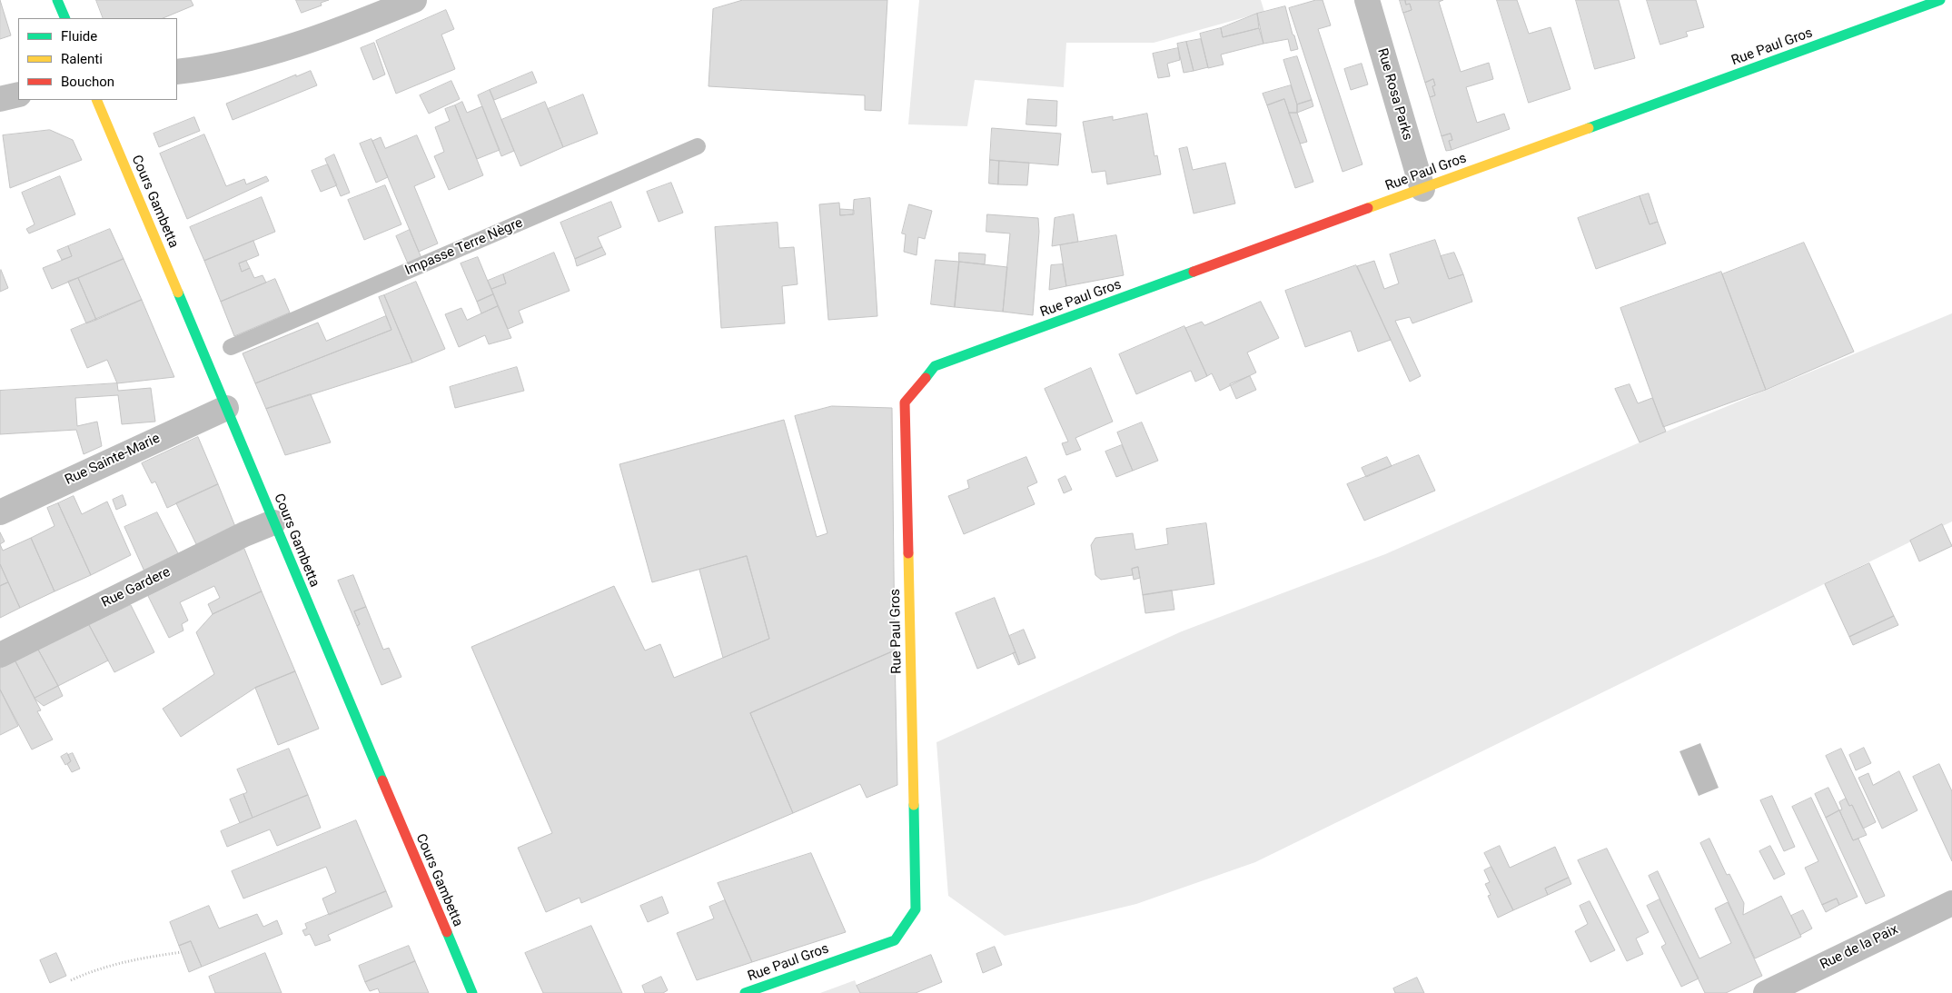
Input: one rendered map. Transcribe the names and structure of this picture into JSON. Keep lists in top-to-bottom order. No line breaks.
{"streets":{"street":["Rue Paul Gros","Rue Rosa Parks","Cours Gambetta","Rue Sainte-Marie","Rue Gardere","Rue de la Paix"],"lane":["Impasse Terre Nègre"]},"crossings":[["Rue Paul Gros","Rue Rosa Parks"],["Cours Gambetta","Rue Sainte-Marie"],["Cours Gambetta","Rue Gardere"]],"legend":["Fluide","Ralenti","Bouchon"]}
